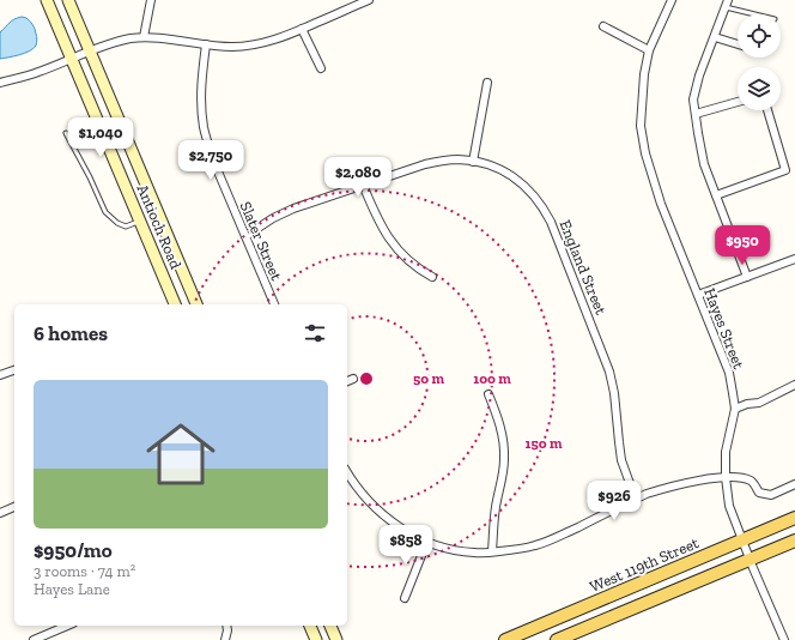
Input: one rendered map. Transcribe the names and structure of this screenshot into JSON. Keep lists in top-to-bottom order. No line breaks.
{"streets":{"main road":["Antioch Road","West 119th Street"],"street":["Slater Street","England Street","Hayes Street"]},"crossings":[["Slater Street","England Street"],["Hayes Street","West 119th Street"]],"page":{"price":["$1,040","$2,750","$2,080","$950","$926","$858"],"heading":"6 homes","list":[{"name":"$950/mo","note":"3 rooms · 74 m² · Hayes Lane"}]},"rings":["50 m","100 m","150 m"]}
